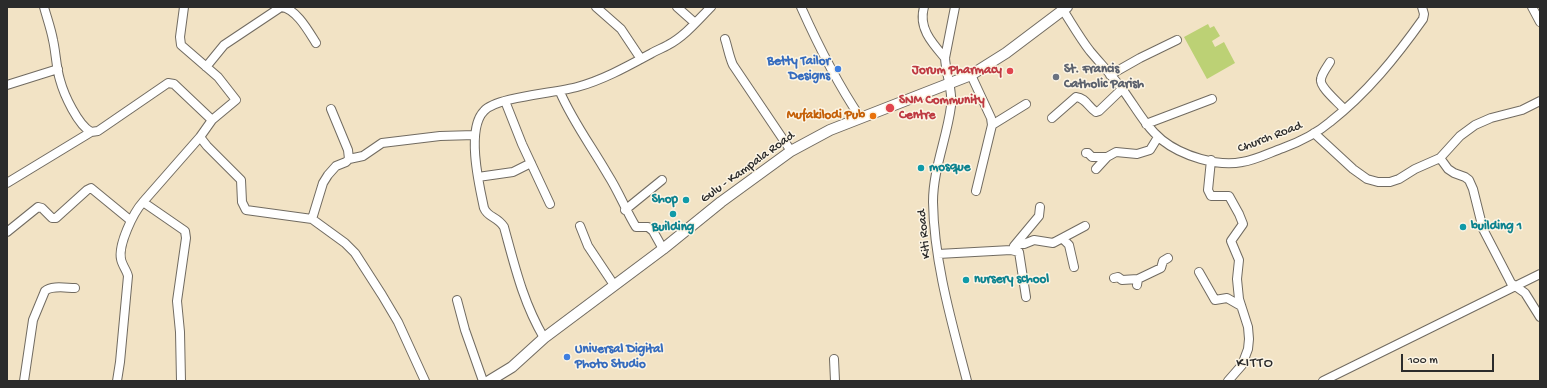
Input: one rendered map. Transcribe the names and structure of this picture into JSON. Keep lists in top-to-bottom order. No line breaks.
{"streets":{"main road":["Gulu - Kampala Road"],"street":["Church Road","Kiti Road"]},"crossings":[["Church Road","Gulu - Kampala Road"],["Gulu - Kampala Road","Kiti Road"]],"districts":["KITTO"],"places":["Betty Tailor Designs","Jorum Pharmacy","St. Francis Catholic Parish","SNM Community Centre","Mufakilodi Pub","mosque","Shop","Building","building 1","nursery school","Universal Digital Photo Studio"],"scale_bar":"100 m"}
